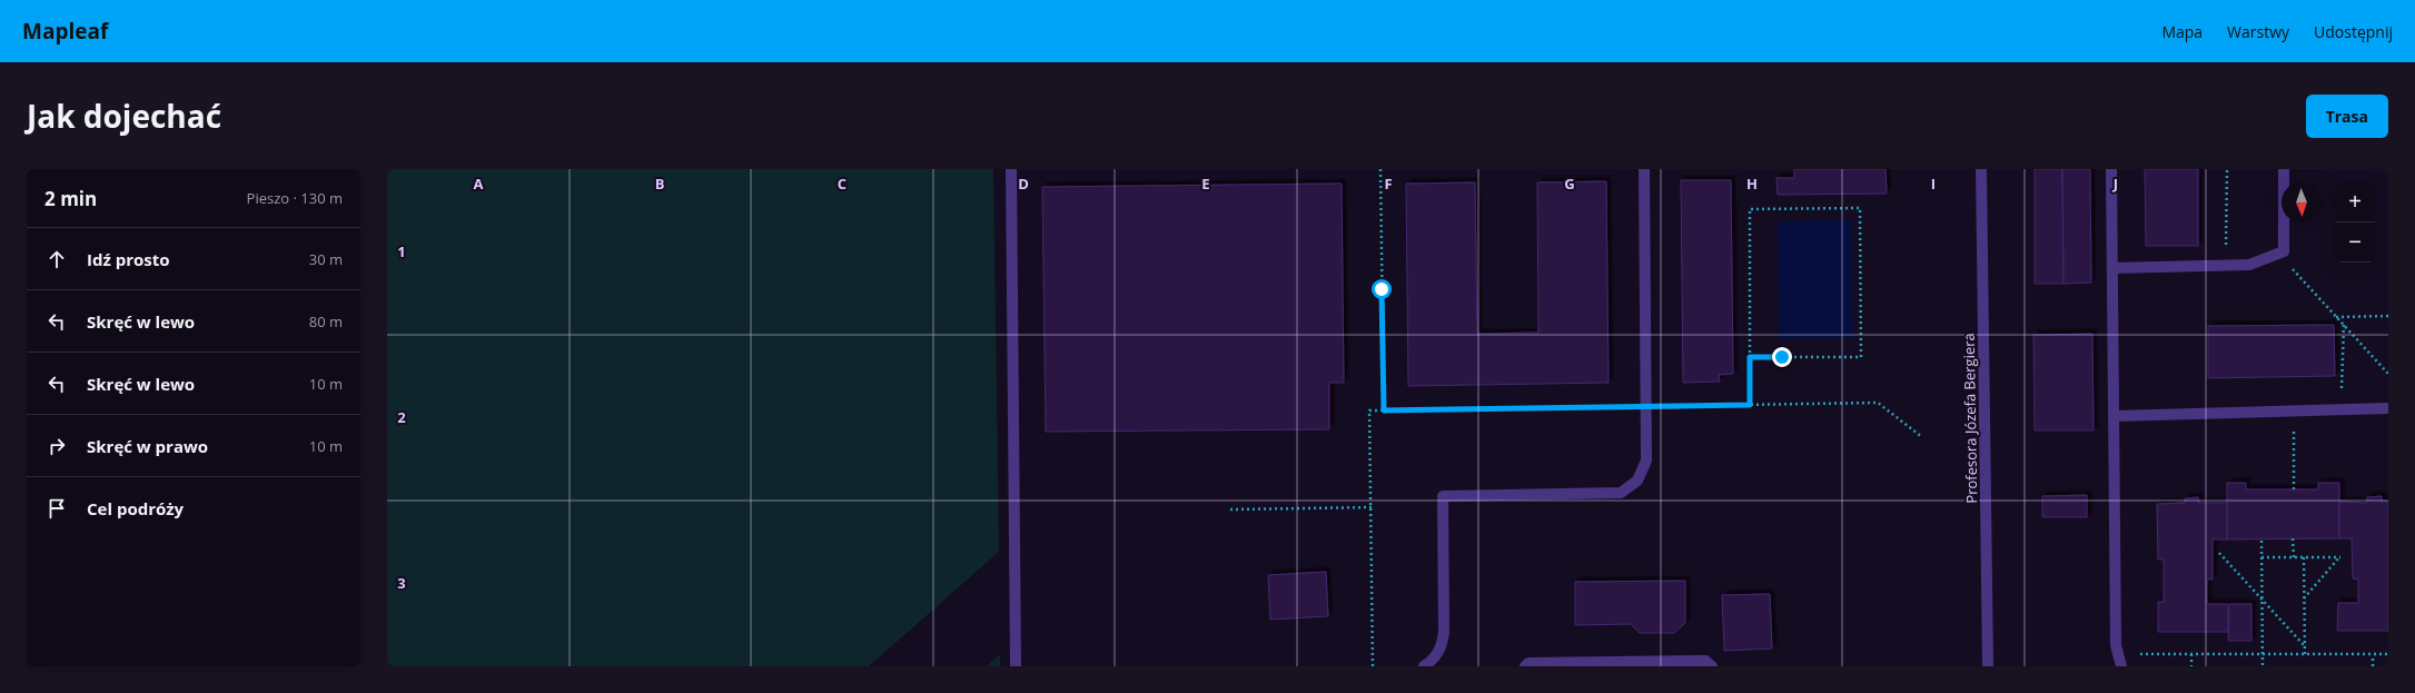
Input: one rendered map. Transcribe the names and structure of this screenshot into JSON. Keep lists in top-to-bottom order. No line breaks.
{"streets":{"street":["Profesora Józefa Bergiera"]},"north":"bottom","page":{"header":"Mapleaf","nav":["Mapa","Warstwy","Udostępnij"],"title":"Jak dojechać","buttons":"Trasa","heading":["2 min","Pieszo · 130 m"],"map_buttons":["+","−"],"list":[["Idź prosto","30 m"],["Skręć w lewo","80 m"],["Skręć w lewo","10 m"],["Skręć w prawo","10 m"],"Cel podróży"]},"grid":{"columns":["A","B","C","D","E","F","G","H","I","J"],"rows":["1","2","3"]}}
